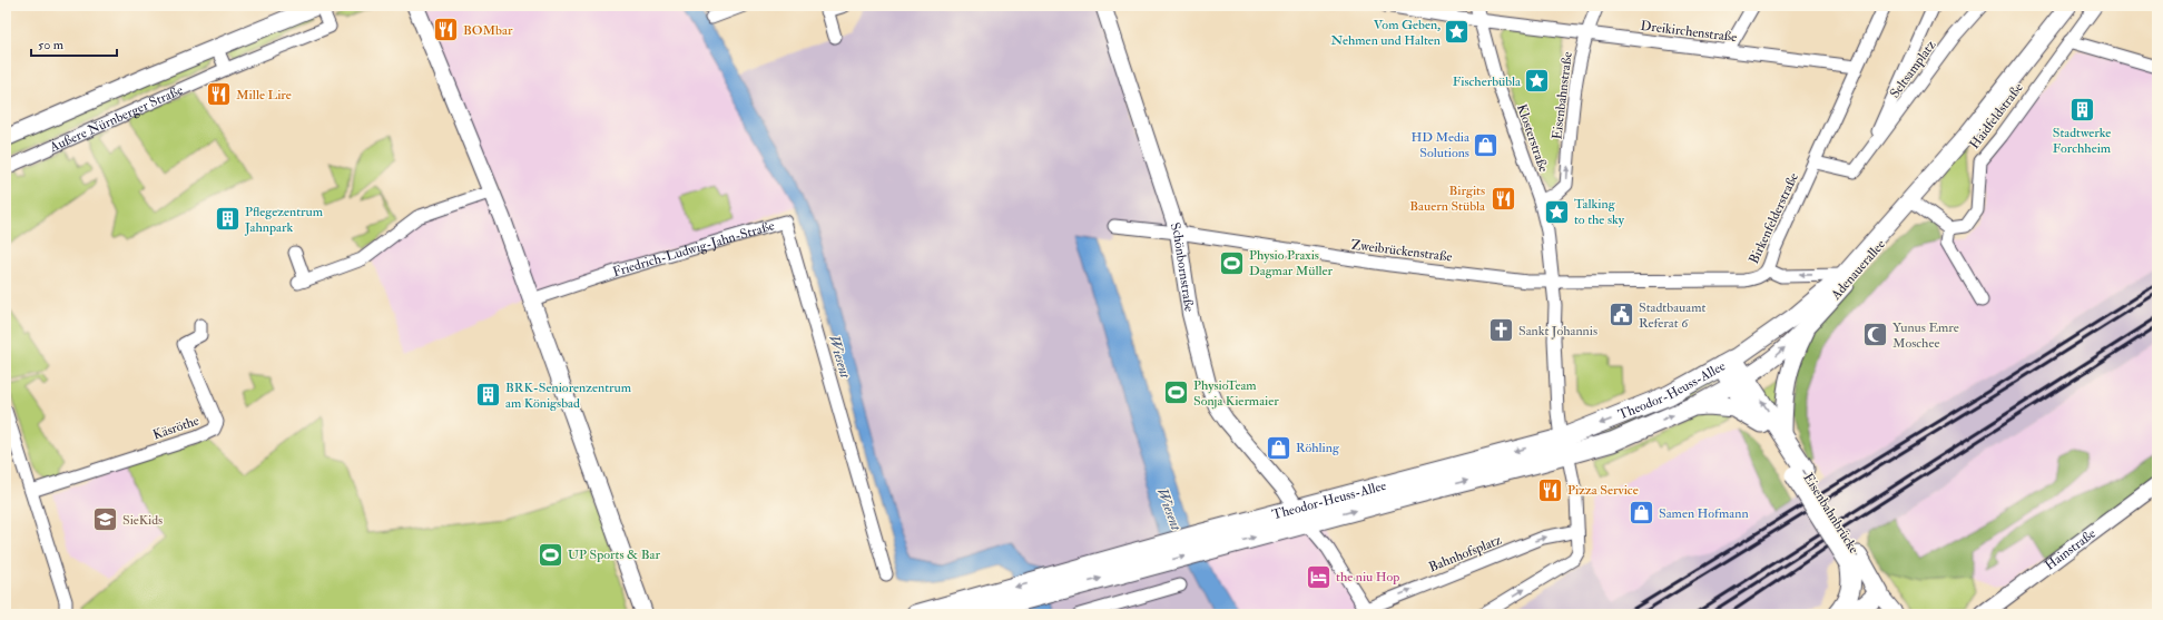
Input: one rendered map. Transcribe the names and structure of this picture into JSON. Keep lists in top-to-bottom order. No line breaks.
{"streets":{"main road":["Äußere Nürnberger Straße","Adenauerallee","Theodor-Heuss-Allee","Eisenbahnbrücke"],"street":["Dreikirchenstraße","Seltsamplatz","Eisenbahnstraße","Haidfeldstraße","Klosterstraße","Birkenfelderstraße","Friedrich-Ludwig-Jahn-Straße","Zweibrückenstraße","Schönbornstraße","Käsröthe","Hainstraße","Bahnhofsplatz"]},"crossings":[["Dreikirchenstraße","Eisenbahnstraße"],["Dreikirchenstraße","Klosterstraße"],["Dreikirchenstraße","Birkenfelderstraße"],["Seltsamplatz","Birkenfelderstraße"],["Eisenbahnstraße","Klosterstraße"],["Klosterstraße","Birkenfelderstraße"],["Klosterstraße","Zweibrückenstraße"],["Birkenfelderstraße","Zweibrückenstraße"],["Zweibrückenstraße","Schönbornstraße"],["Schönbornstraße","Theodor-Heuss-Allee"],["Schönbornstraße","Bahnhofsplatz"],["Adenauerallee","Theodor-Heuss-Allee"],["Adenauerallee","Eisenbahnbrücke"],["Theodor-Heuss-Allee","Eisenbahnbrücke"],["Theodor-Heuss-Allee","Bahnhofsplatz"]],"one_way":["Eisenbahnstraße","Bahnhofsplatz"],"water":["Wiesent"],"places":{"restaurant":["BOMbar","Mille Lire","Birgits Bauern Stübla","Pizza Service"],"place":["Vom Geben, Nehmen und Halten","Fischerbübla","Talking to the sky"],"building":["Stadtwerke Forchheim","Pflegezentrum Jahnpark","BRK-Seniorenzentrum am Königsbad"],"shop":["HD Media Solutions","Röhling","Samen Hofmann"],"sports":["Physio Praxis Dagmar Müller","PhysioTeam Sonja Kiermaier","UP Sports & Bar"],"public building":["Stadtbauamt Referat 6"],"church":["Sankt Johannis"],"mosque":["Yunus Emre Moschee"],"school or university":["SieKids"],"hotel":["the niu Hop"]},"scale_bar":"50 m"}
